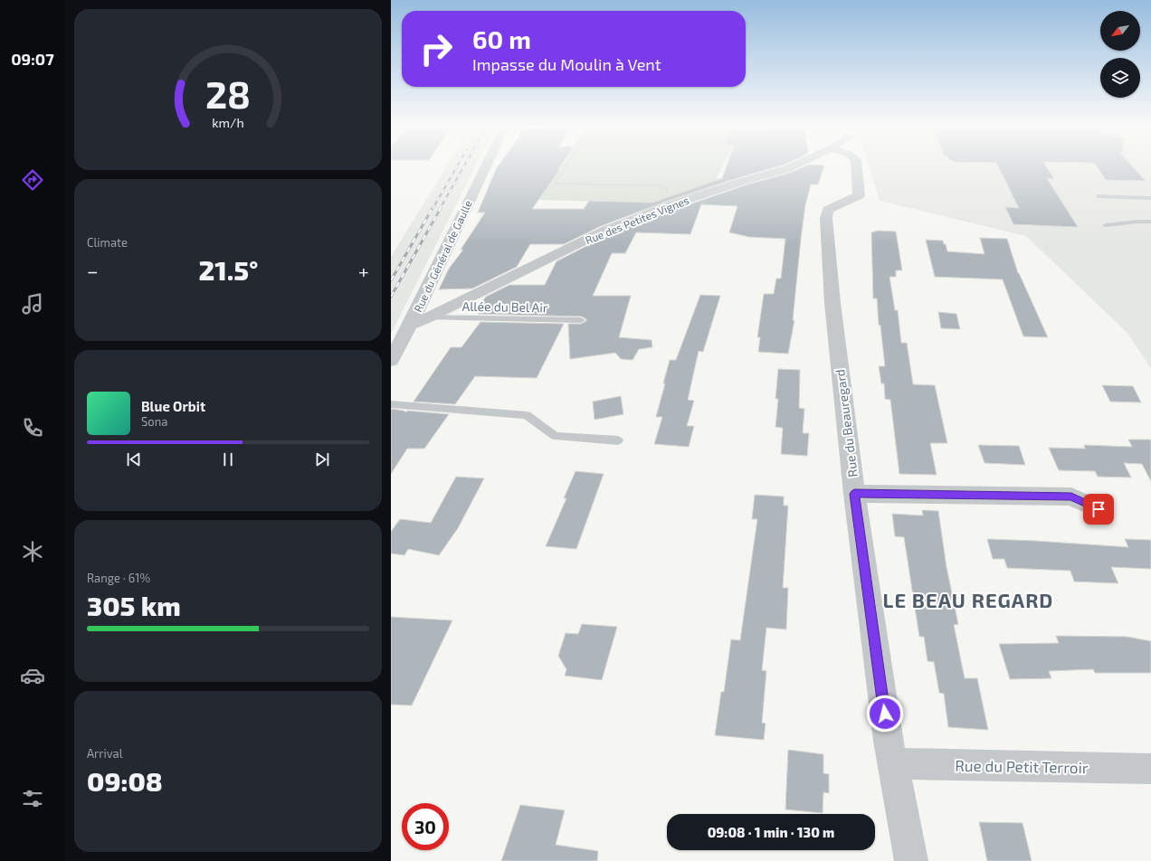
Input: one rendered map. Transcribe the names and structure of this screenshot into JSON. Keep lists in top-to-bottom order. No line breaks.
{"streets":{"street":["Rue des Petites Vignes","Rue du Général de Gaulle","Rue du Beauregard","Rue du Petit Terroir"],"lane":["Allée du Bel Air"]},"crossings":[["Rue des Petites Vignes","Rue du Général de Gaulle"],["Rue des Petites Vignes","Allée du Bel Air"],["Rue du Beauregard","Rue du Petit Terroir"]],"districts":["LE BEAU REGARD"],"north":"bottom left","page":{"tabs":"09:07","turn":["60 m","Impasse du Moulin à Vent"],"tile":["Climate",["Range · 61%","305 km"],["Arrival","09:08"]],"heat":["−","21.5°","+"],"song":["Blue Orbit","Sona"],"limit":"30","trip":"09:08 · 1 min · 130 m","gauge":["28","km/h"]}}
